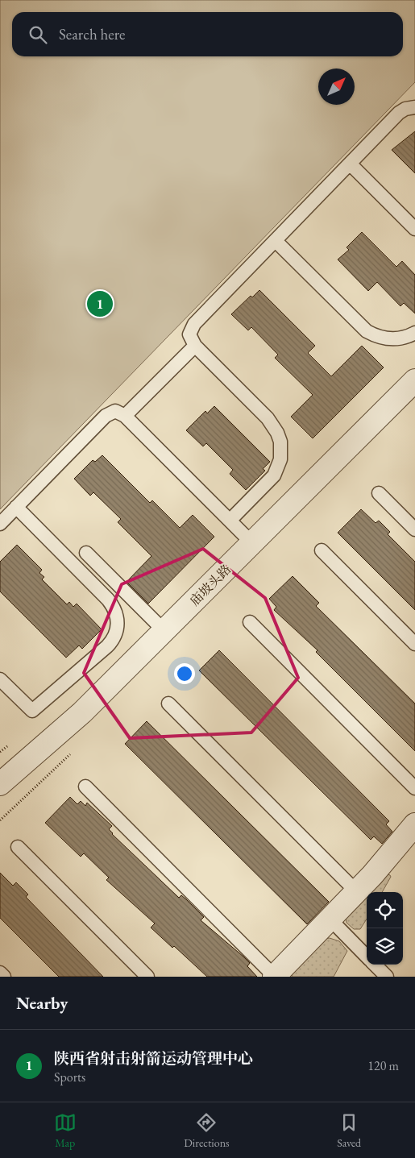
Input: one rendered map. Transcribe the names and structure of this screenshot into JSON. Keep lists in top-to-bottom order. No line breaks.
{"streets":{"street":["庙坡头路"]},"north":"top right","page":{"search":"Search here","pins":"1","heading":"Nearby","list":[{"mark":"1","name":"陕西省射击射箭运动管理中心","note":"Sports","value":"120 m"}],"nav":["Map","Directions","Saved"]}}
